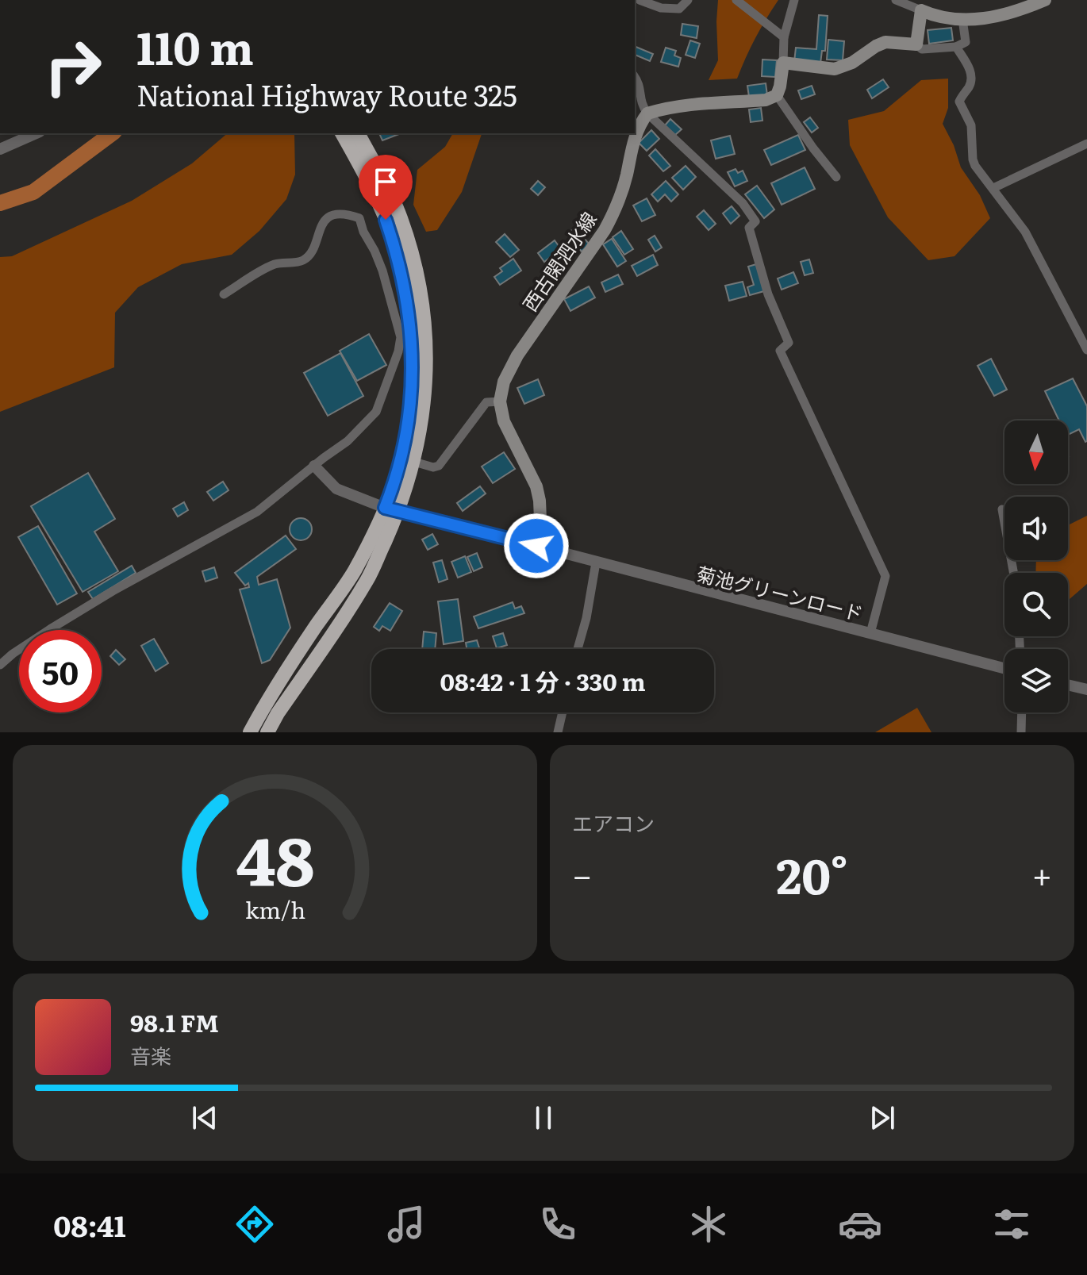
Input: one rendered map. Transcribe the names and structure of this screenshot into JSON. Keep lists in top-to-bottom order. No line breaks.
{"streets":{"main road":["西古閑泗水線"],"street":["菊池グリーンロード"]},"north":"bottom","page":{"turn":["110 m","National Highway Route 325"],"limit":"50","trip":"08:42 · 1 分 · 330 m","tile":"エアコン","heat":["−","20°","+"],"song":["98.1 FM","音楽"],"tabs":"08:41","gauge":["48","km/h"]}}
